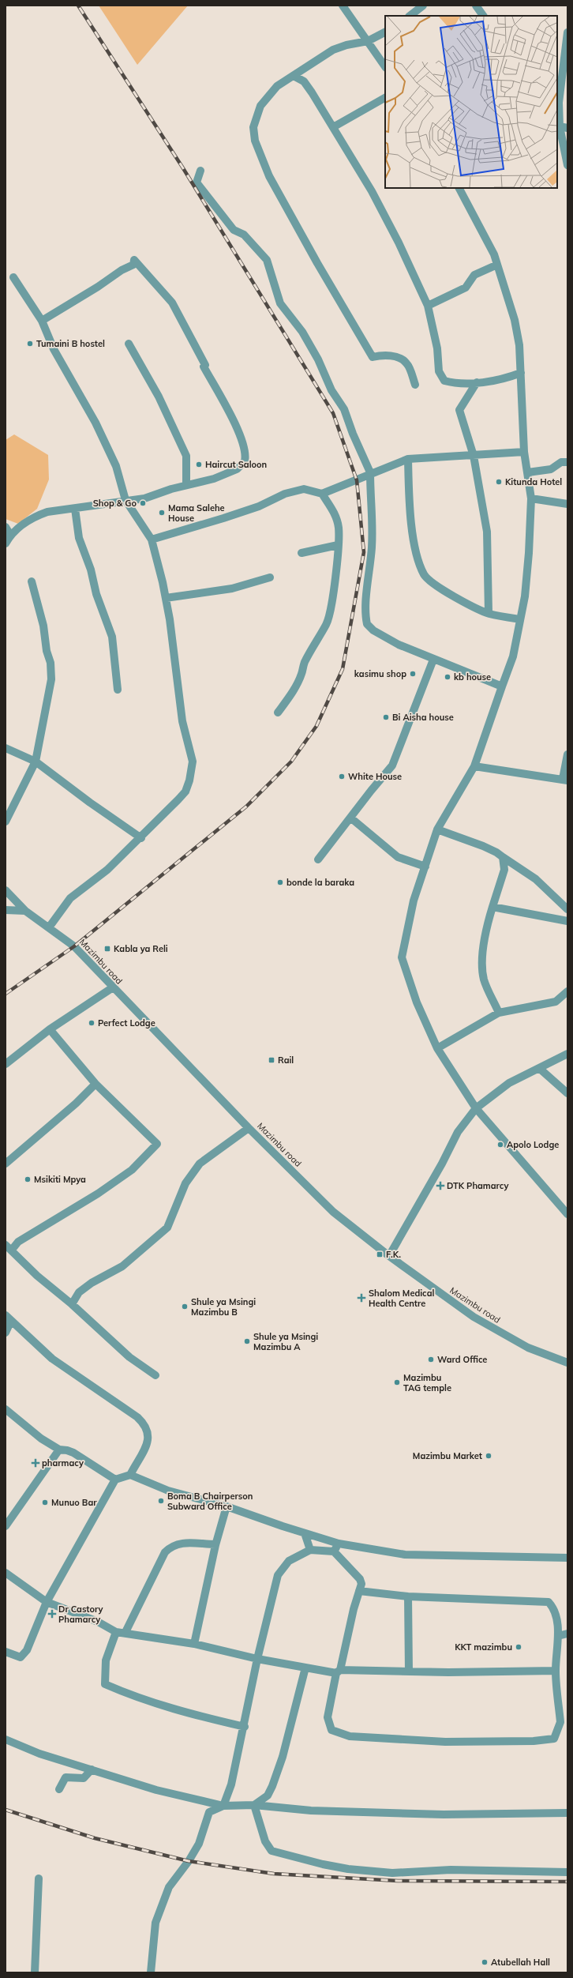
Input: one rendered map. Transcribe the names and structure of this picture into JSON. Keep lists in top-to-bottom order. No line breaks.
{"streets":{"street":["Mazimbu road"]},"places":{"other":["Tumaini B hostel","Haircut Saloon","Kitunda Hotel","Shop & Go","Mama Salehe House","kasimu shop","kb house","Bi Aisha house","White House","bonde la baraka","Perfect Lodge","Apolo Lodge","Msikiti Mpya","Shule ya Msingi Mazimbu B","Shule ya Msingi Mazimbu A","Ward Office","Mazimbu TAG temple","Mazimbu Market","Boma B Chairperson Subward Office","Munuo Bar","KKT mazimbu","Atubellah Hall"],"transit":["Kabla ya Reli","Rail","F.K."],"health":["DTK Phamarcy","Shalom Medical Health Centre","pharmacy","Dr Castory Phamarcy"]}}
